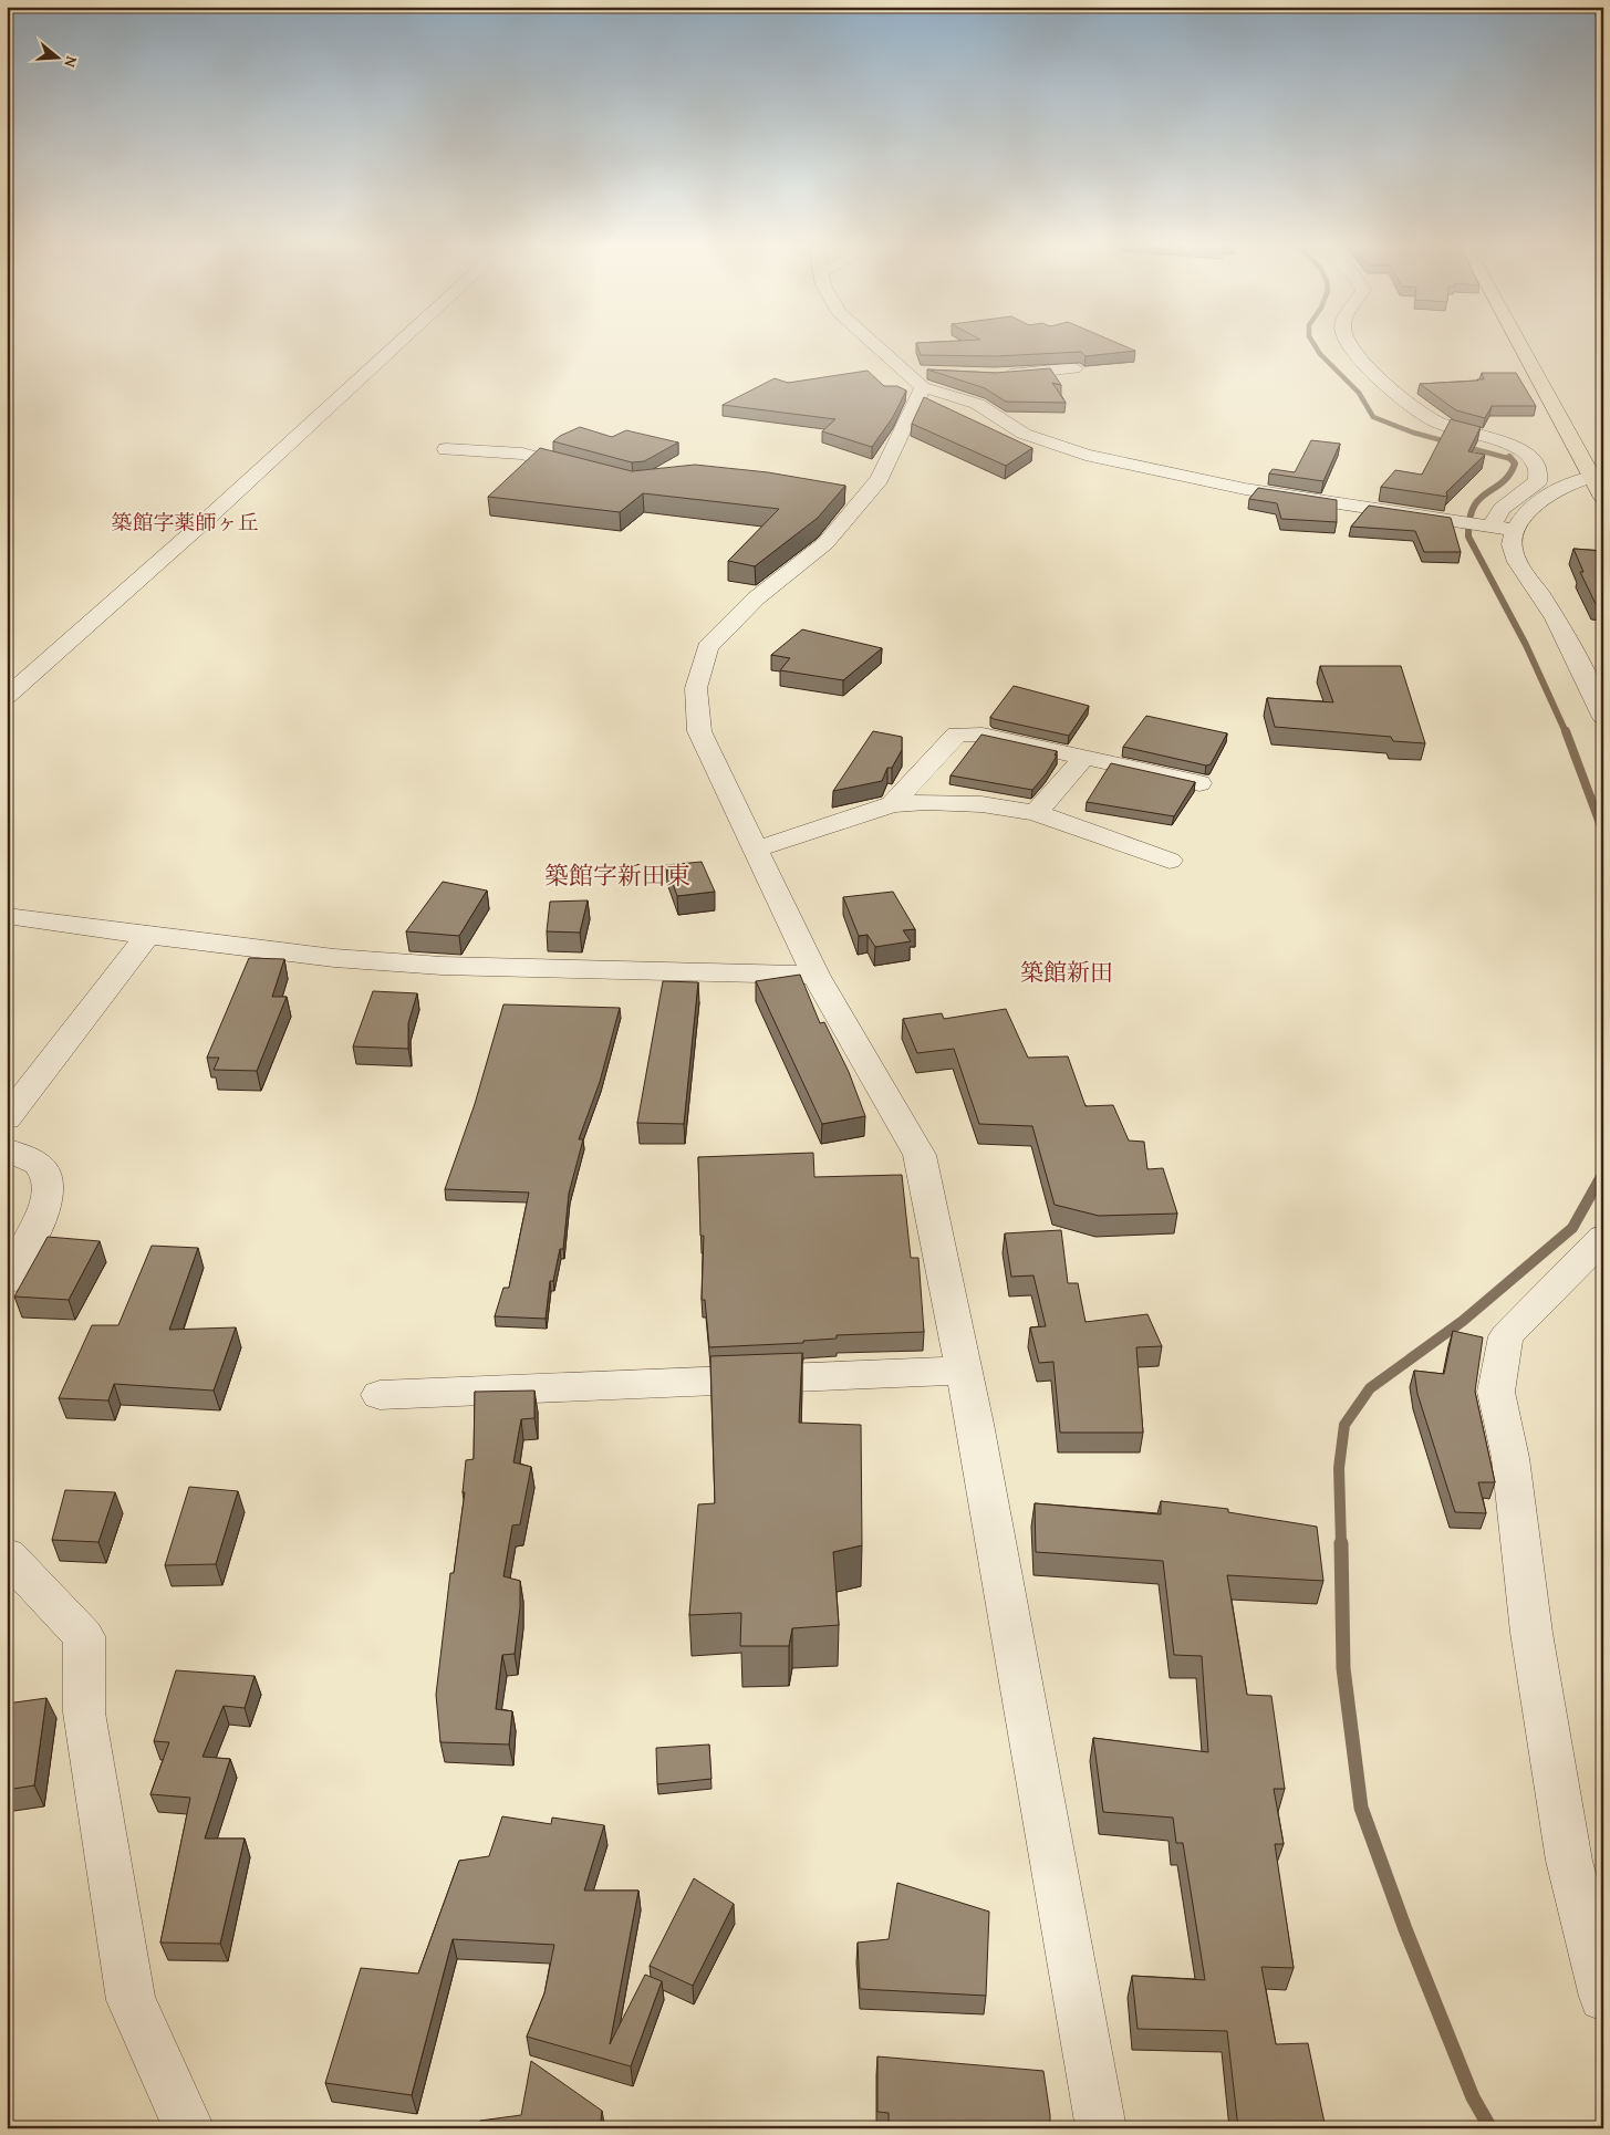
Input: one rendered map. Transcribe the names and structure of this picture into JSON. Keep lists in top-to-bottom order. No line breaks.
{"districts":["築館字薬師ヶ丘","築館字新田東","築館新田"],"north":"right"}
